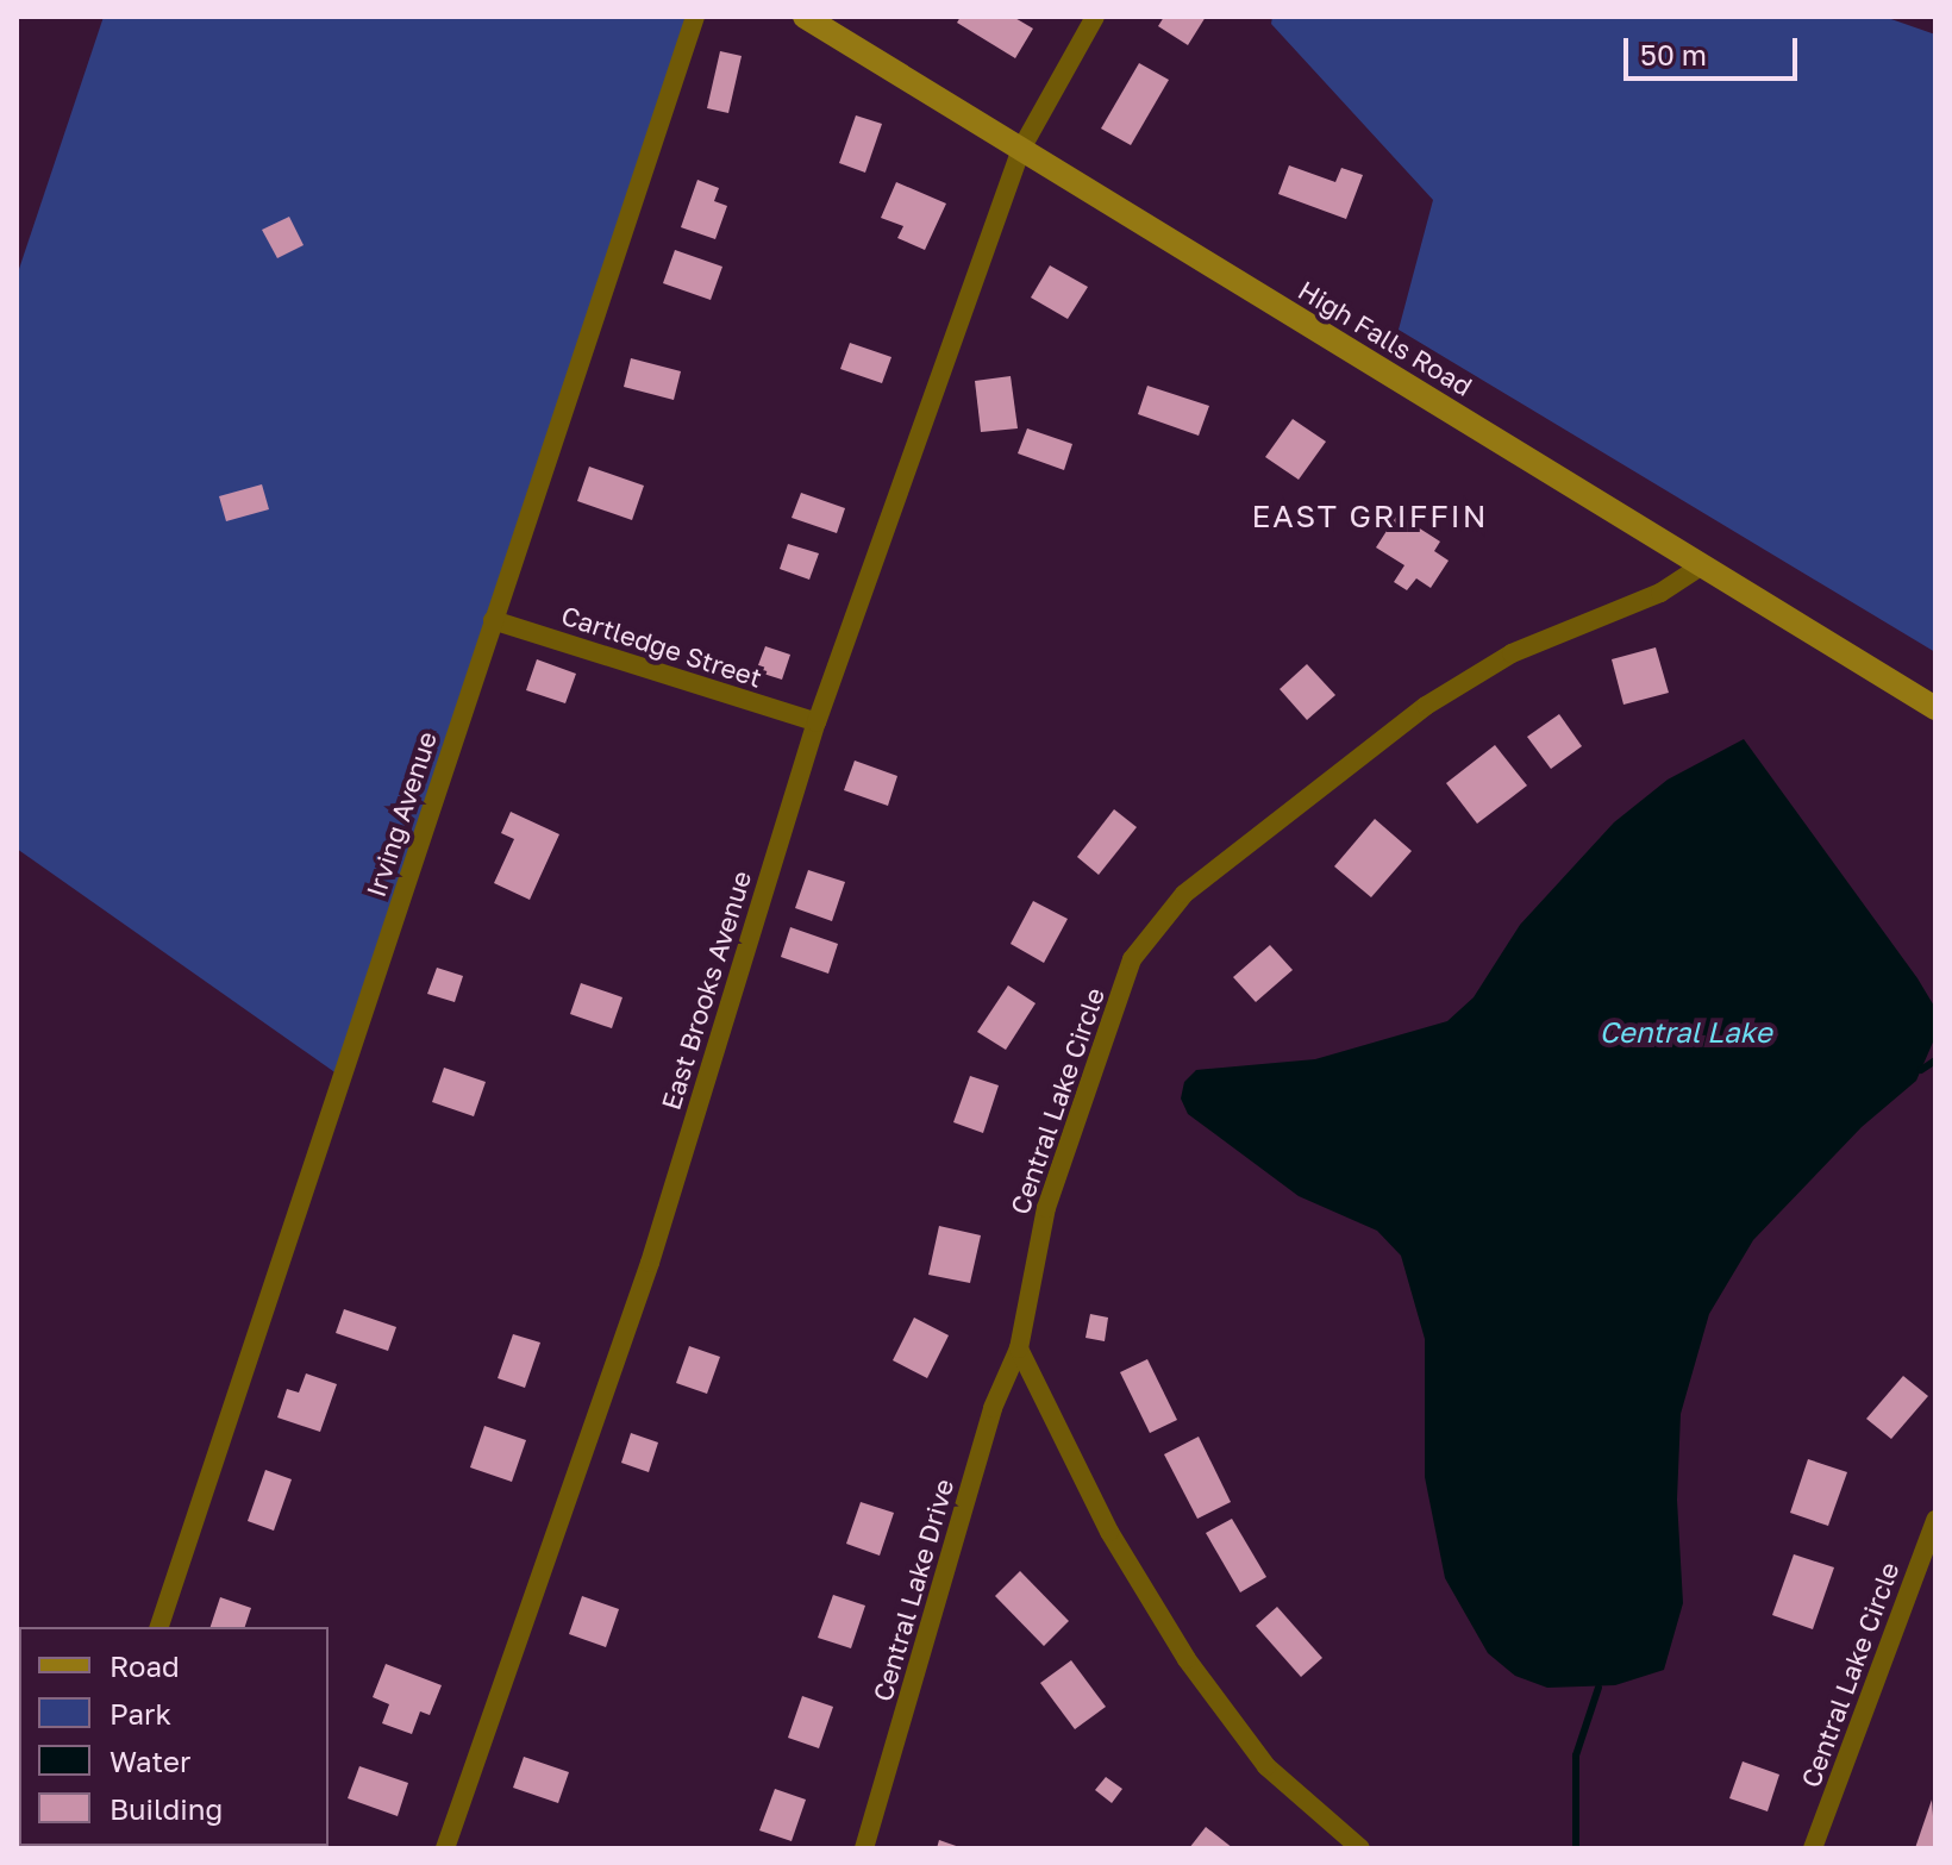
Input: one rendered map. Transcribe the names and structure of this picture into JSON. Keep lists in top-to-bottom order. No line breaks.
{"streets":{"street":["High Falls Road","Cartledge Street","Irving Avenue","East Brooks Avenue","Central Lake Circle","Central Lake Drive"]},"crossings":[["High Falls Road","East Brooks Avenue"],["High Falls Road","Central Lake Circle"],["Cartledge Street","Irving Avenue"],["Cartledge Street","East Brooks Avenue"],["Central Lake Circle","Central Lake Drive"]],"districts":["EAST GRIFFIN"],"water":["Central Lake"],"legend":["Road","Park","Water","Building"],"scale_bar":"50 m"}
